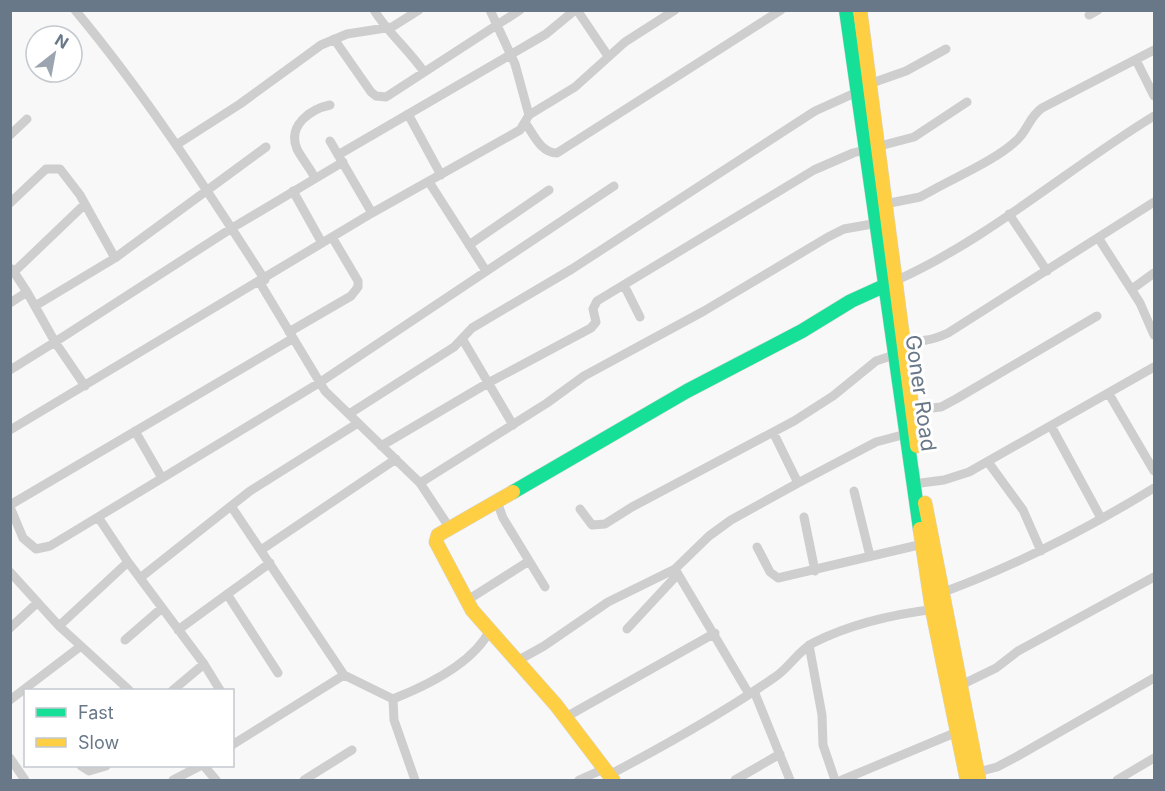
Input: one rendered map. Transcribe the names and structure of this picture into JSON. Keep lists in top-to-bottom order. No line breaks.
{"streets":{"street":["Goner Road"]},"legend":["Fast","Slow"],"north":"top right"}
